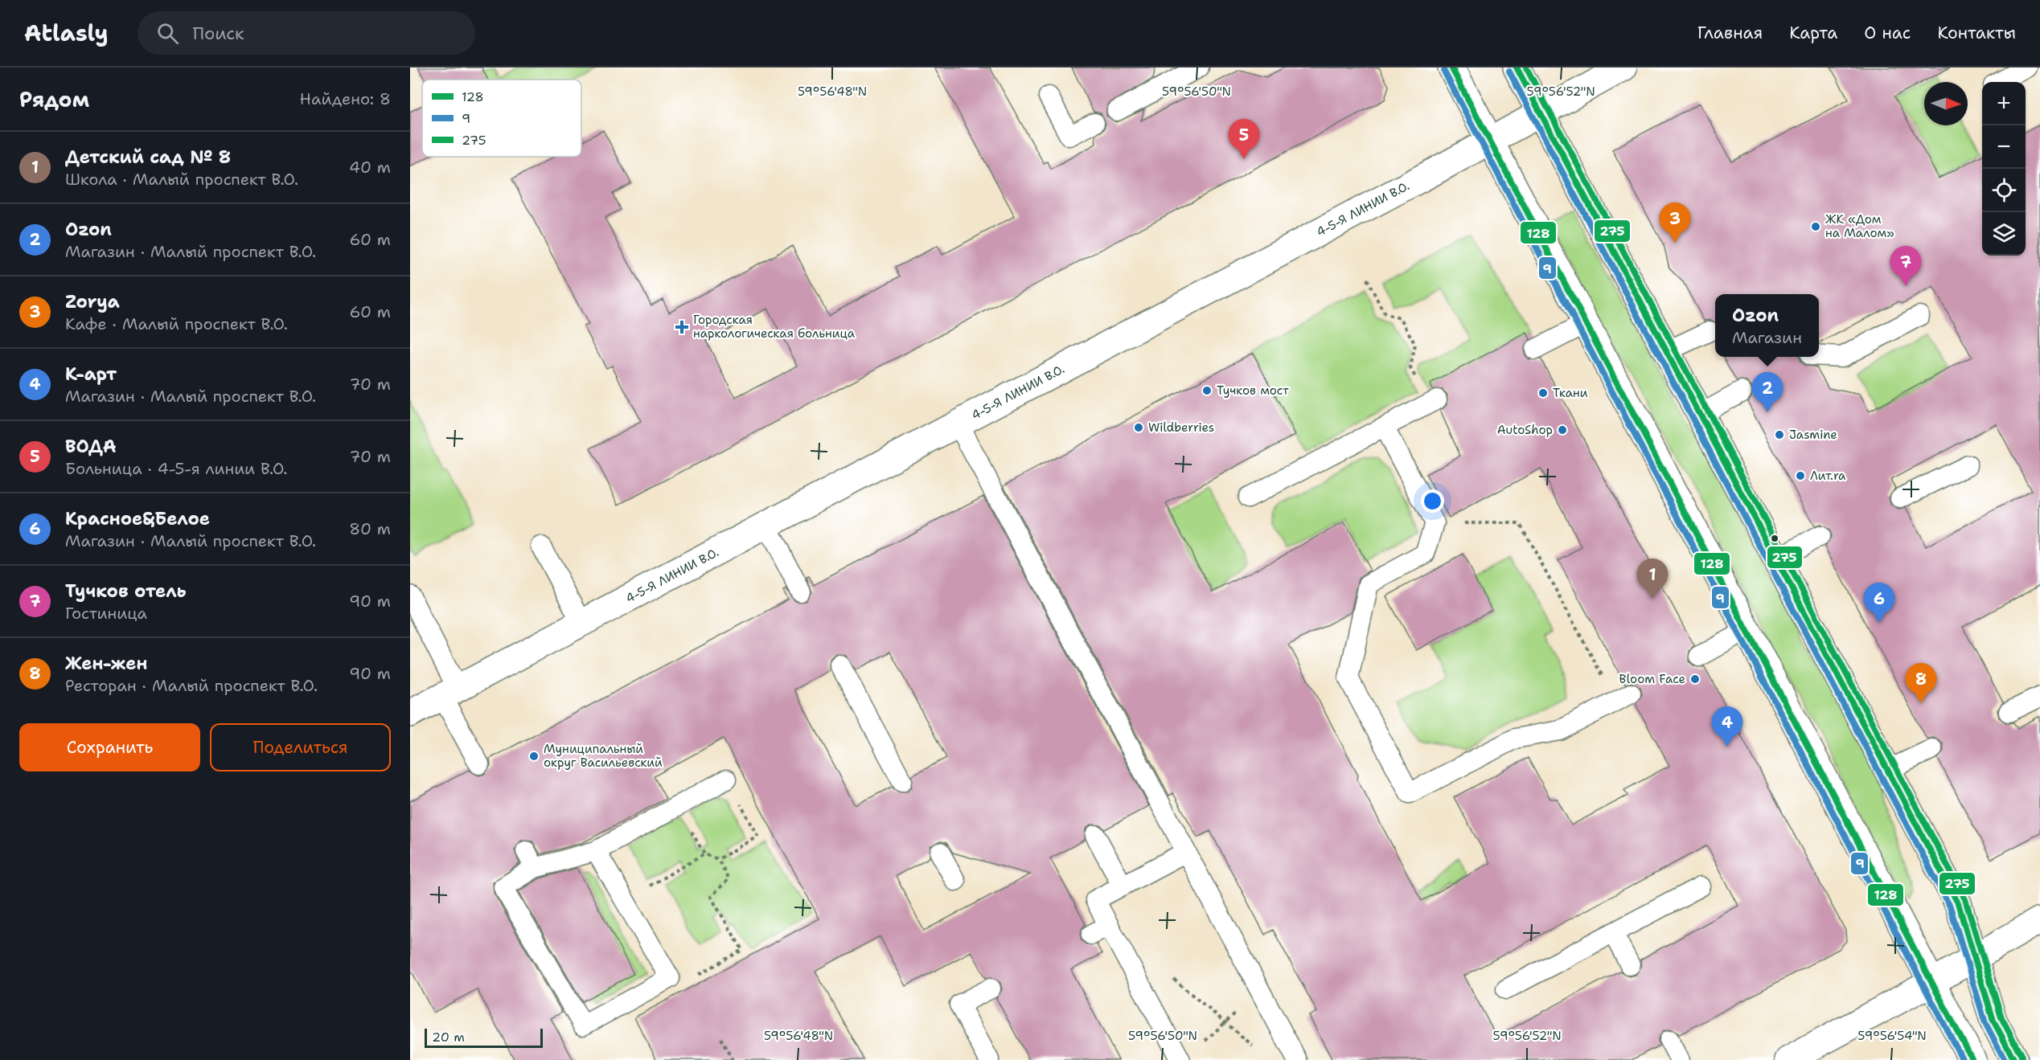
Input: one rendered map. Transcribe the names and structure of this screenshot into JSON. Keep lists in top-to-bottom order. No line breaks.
{"streets":{"main road":["4-5-Я ЛИНИИ В.О."]},"places":{"other":["ЖК «Дом на Малом»","Тучков мост","Ткани","Wildberries","AutoShop","Jasmine","Лит.ra","Bloom Face","Муниципальный округ Васильевский"],"health":["Городская наркологическая больница"]},"lines":["transit line 128","transit line 275","transit line 9"],"legend":["128","9","275"],"scale_bar":"20 m","north":"right","page":{"header":"Atlasly","search":"Поиск","nav":["Главная","Карта","О нас","Контакты"],"heading":["Рядом","Найдено: 8"],"map_buttons":["+","−"],"pins":["5","3","7","2","1","6","8","4"],"list":[{"mark":"1","name":"Детский сад № 8","note":"Школа · Малый проспект В.О.","value":"40 m"},{"mark":"2","name":"Ozon","note":"Магазин · Малый проспект В.О.","value":"60 m"},{"mark":"3","name":"Zorya","note":"Кафе · Малый проспект В.О.","value":"60 m"},{"mark":"4","name":"К-арт","note":"Магазин · Малый проспект В.О.","value":"70 m"},{"mark":"5","name":"ВОДА","note":"Больница · 4-5-я линии В.О.","value":"70 m"},{"mark":"6","name":"Красное&Белое","note":"Магазин · Малый проспект В.О.","value":"80 m"},{"mark":"7","name":"Тучков отель","note":"Гостиница","value":"90 m"},{"mark":"8","name":"Жен-жен","note":"Ресторан · Малый проспект В.О.","value":"90 m"}],"popup":["Ozon","Магазин"],"buttons":["Сохранить","Поделиться"],"scale":"20 m"},"coordinates":["59°56'48\"N","59°56'50\"N","59°56'52\"N","59°56'54\"N"]}
